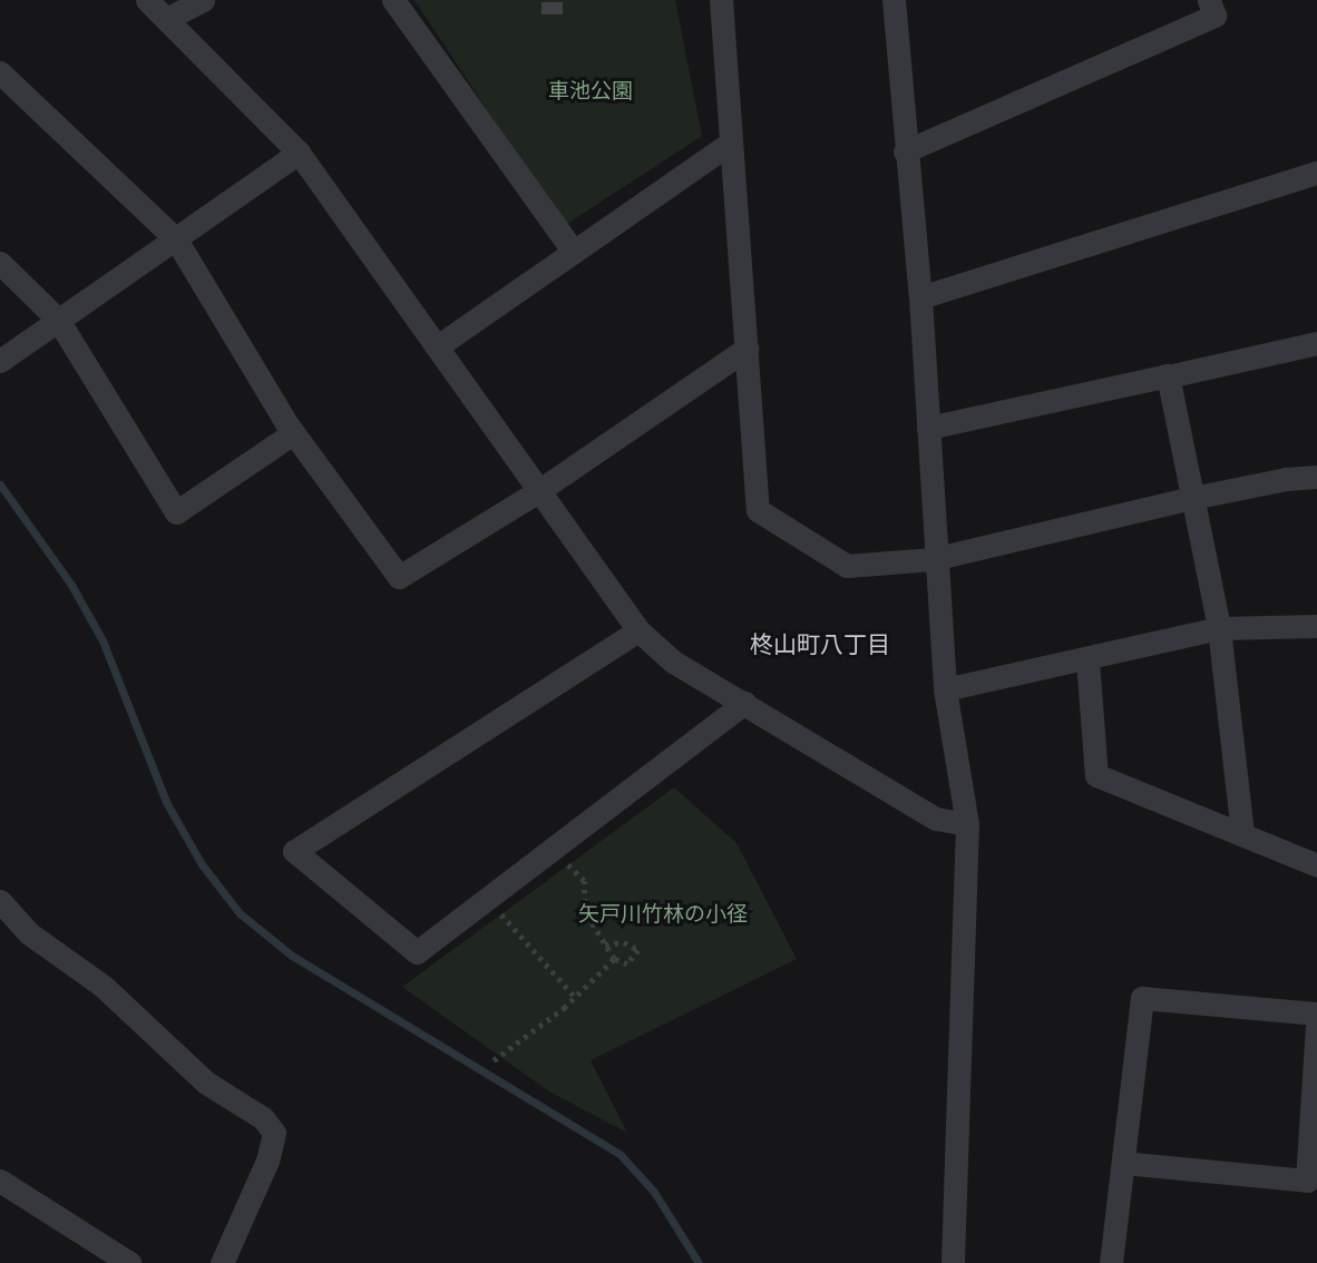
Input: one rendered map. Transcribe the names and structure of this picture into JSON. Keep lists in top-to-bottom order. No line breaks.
{"districts":["柊山町八丁目"],"parks":["車池公園","矢戸川竹林の小径"]}
